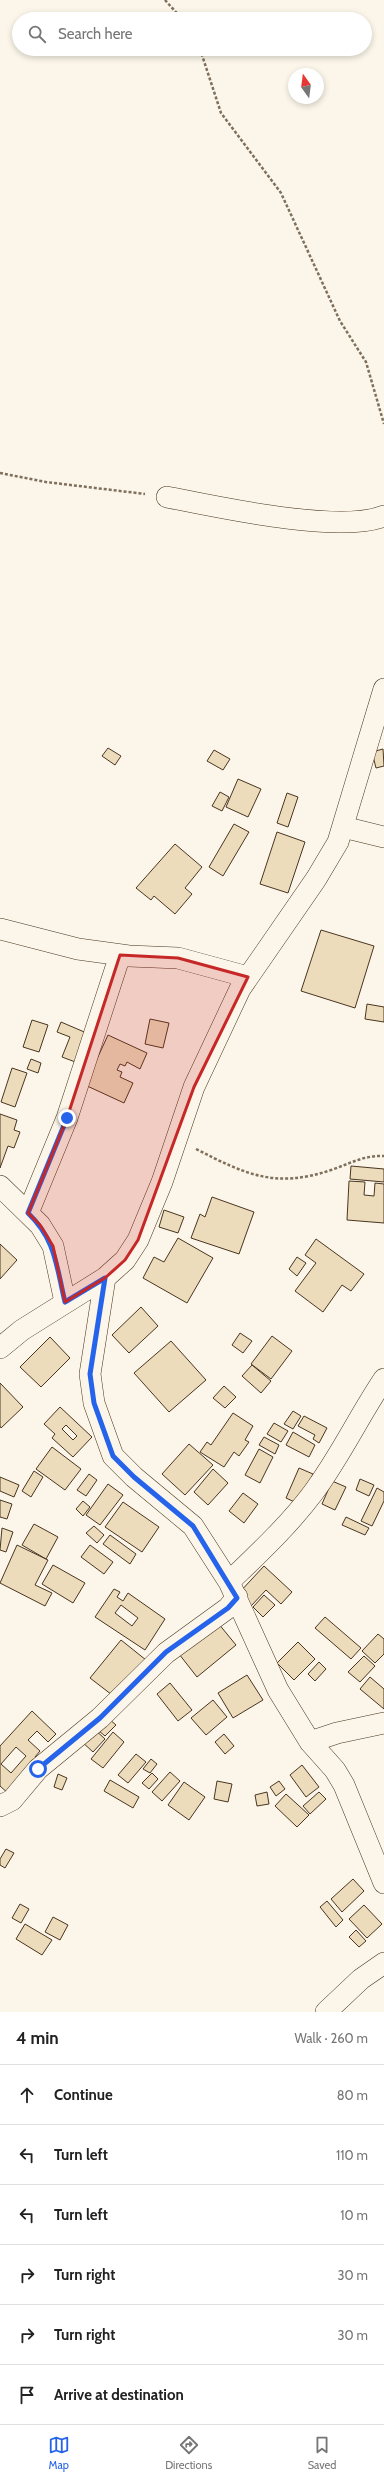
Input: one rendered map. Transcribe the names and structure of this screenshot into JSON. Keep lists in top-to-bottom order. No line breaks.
{"north":"top","page":{"search":"Search here","heading":["4 min","Walk · 260 m"],"list":[["Continue","80 m"],["Turn left","110 m"],["Turn left","10 m"],["Turn right","30 m"],["Turn right","30 m"],"Arrive at destination"],"nav":["Map","Directions","Saved"]}}
